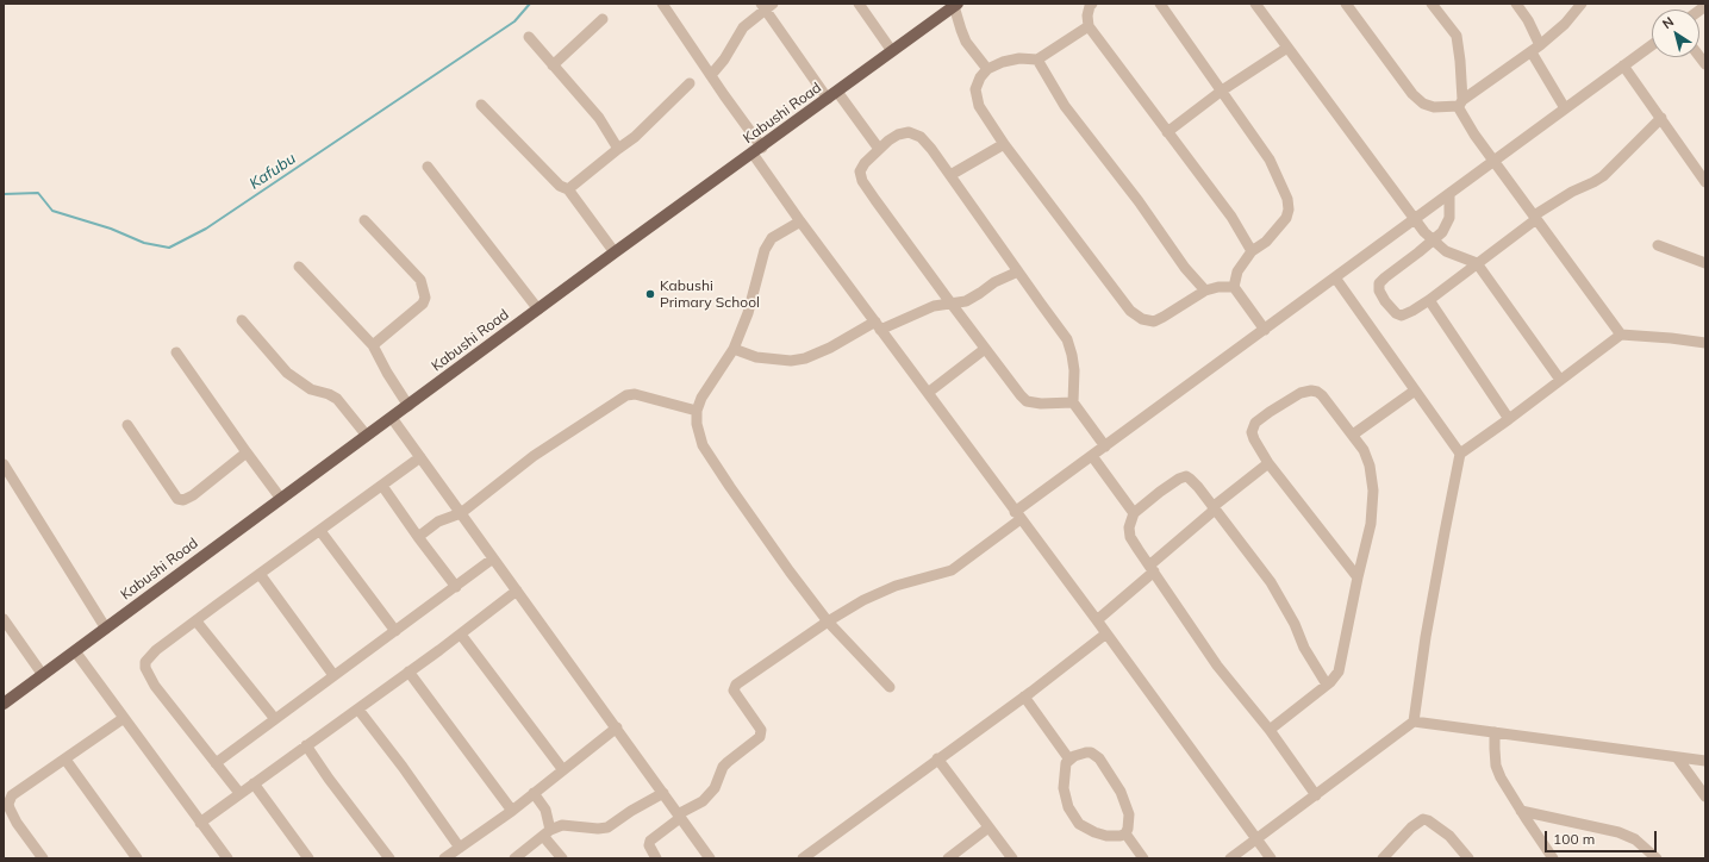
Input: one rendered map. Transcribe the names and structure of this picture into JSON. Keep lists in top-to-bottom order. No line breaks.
{"streets":{"main road":["Kabushi Road"]},"water":["Kafubu"],"places":["Kabushi Primary School"],"scale_bar":"100 m","north":"top left"}
